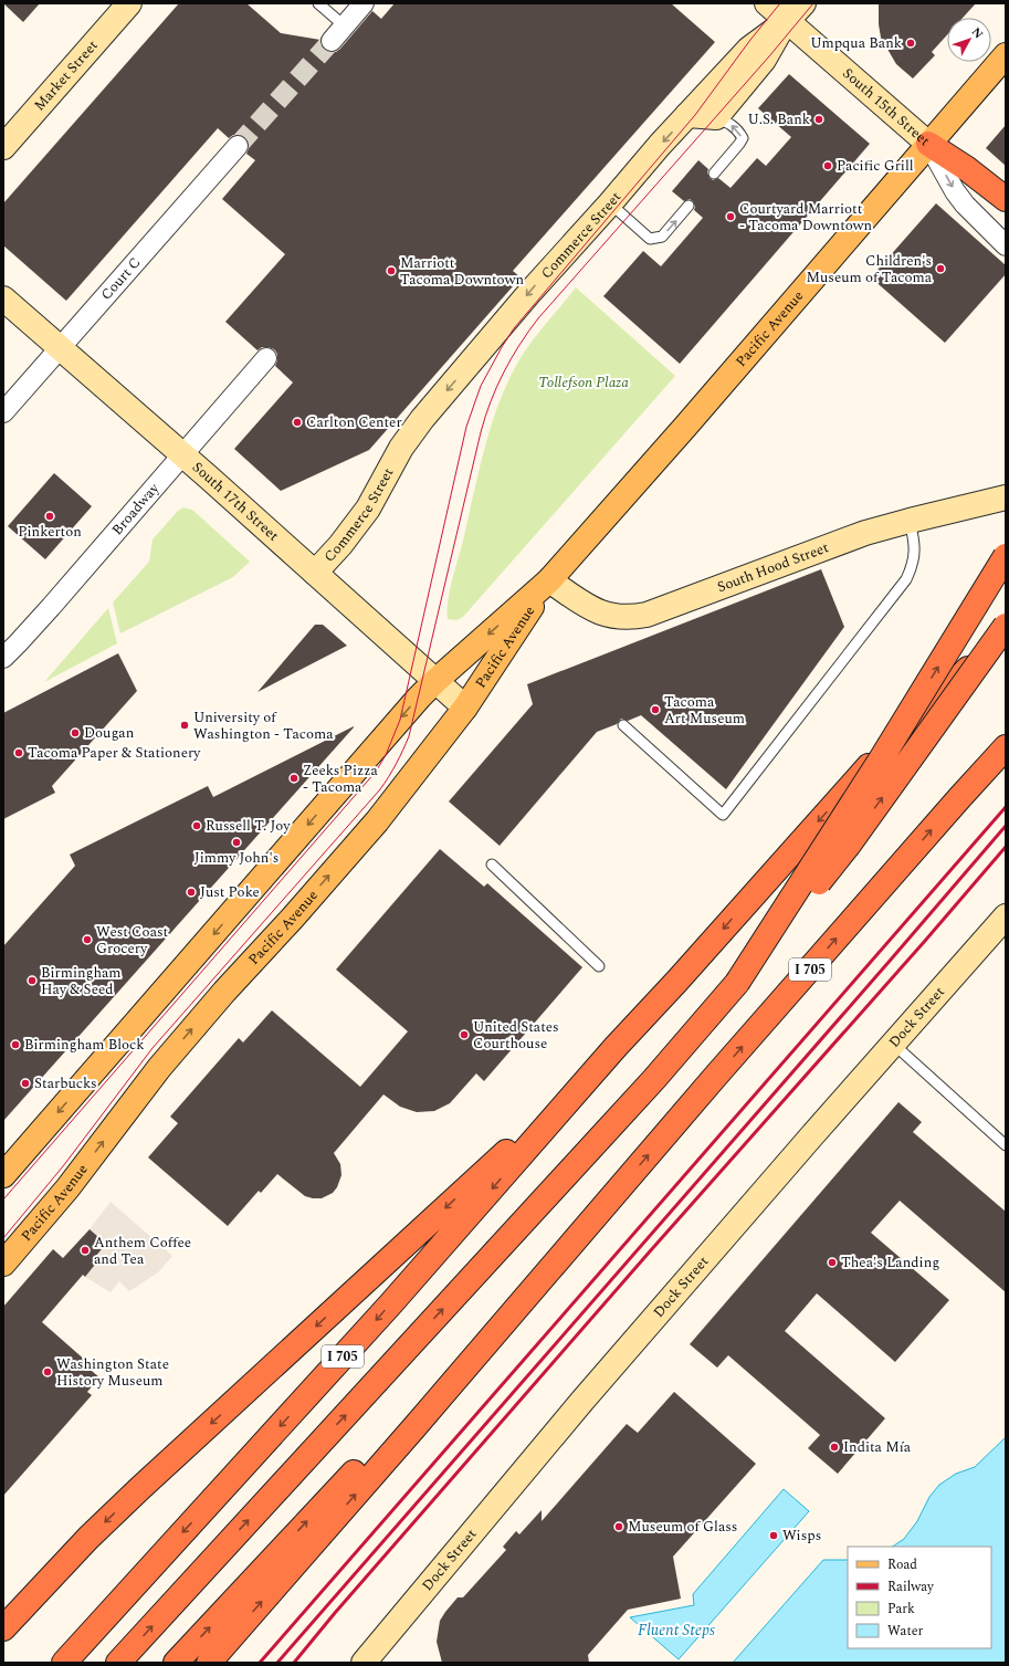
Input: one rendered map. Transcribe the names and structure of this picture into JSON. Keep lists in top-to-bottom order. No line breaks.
{"streets":{"highway":["I 705"],"main road":["Pacific Avenue"],"street":["Market Street","South 15th Street","Commerce Street","Court C","South 17th Street","Broadway","South Hood Street","Dock Street"]},"crossings":[["South 15th Street","Commerce Street"],["South 15th Street","Pacific Avenue"],["Commerce Street","South 17th Street"],["Court C","South 17th Street"],["Pacific Avenue","South 17th Street"],["Pacific Avenue","South Hood Street"],["South 17th Street","Broadway"]],"one_way":["South 15th Street","Commerce Street"],"water":["Fluent Steps"],"parks":["Tollefson Plaza"],"places":["Umpqua Bank","U.S. Bank","Pacific Grill","Courtyard Marriott - Tacoma Downtown","Children's Museum of Tacoma","Marriott Tacoma Downtown","Carlton Center","Pinkerton","Tacoma Art Museum","University of Washington - Tacoma","Dougan","Tacoma Paper & Stationery","Zeeks Pizza - Tacoma","Russell T. Joy","Jimmy John's","Just Poke","West Coast Grocery","Birmingham Hay & Seed","United States Courthouse","Birmingham Block","Starbucks","Anthem Coffee and Tea","Thea's Landing","Washington State History Museum","Indita Mía","Museum of Glass","Wisps"],"legend":["Road","Railway","Park","Water"],"north":"top right"}
